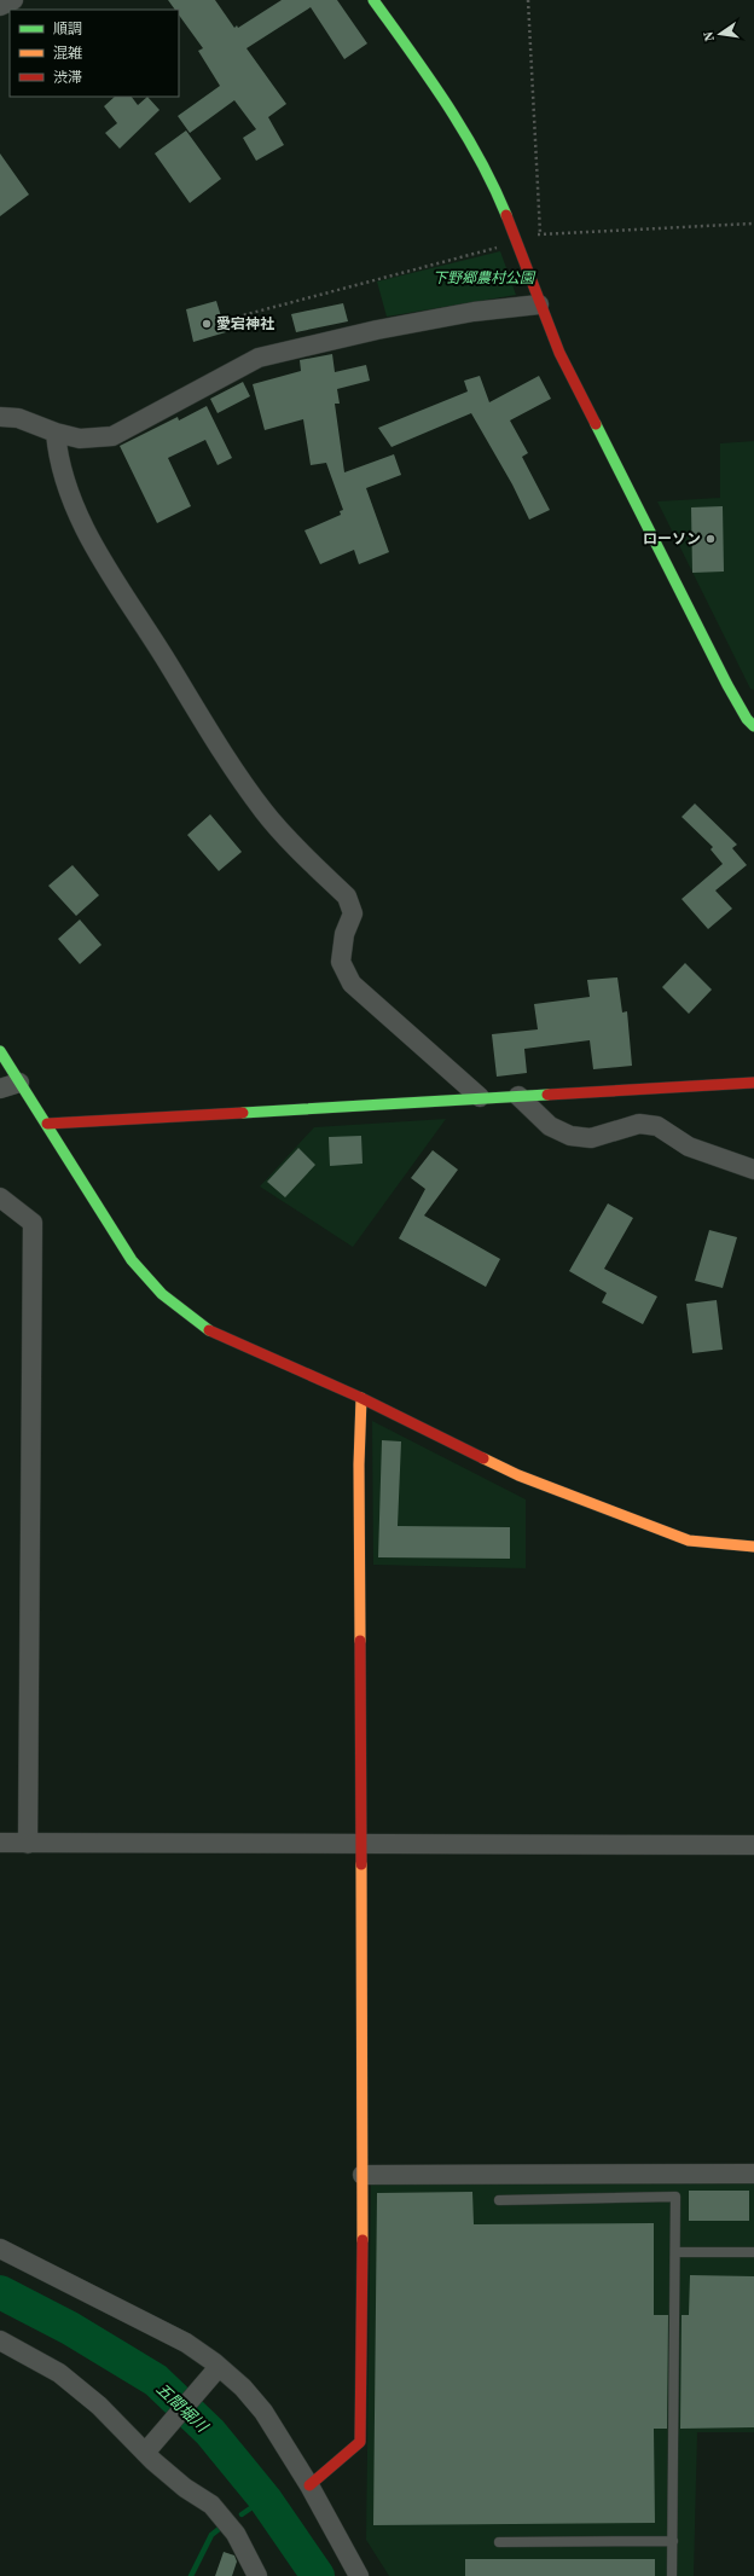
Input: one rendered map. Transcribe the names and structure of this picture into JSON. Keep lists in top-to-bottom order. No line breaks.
{"water":["五間堀川"],"parks":["下野郷農村公園"],"places":["愛宕神社","ローソン"],"legend":["順調","混雑","渋滞"],"north":"left"}
